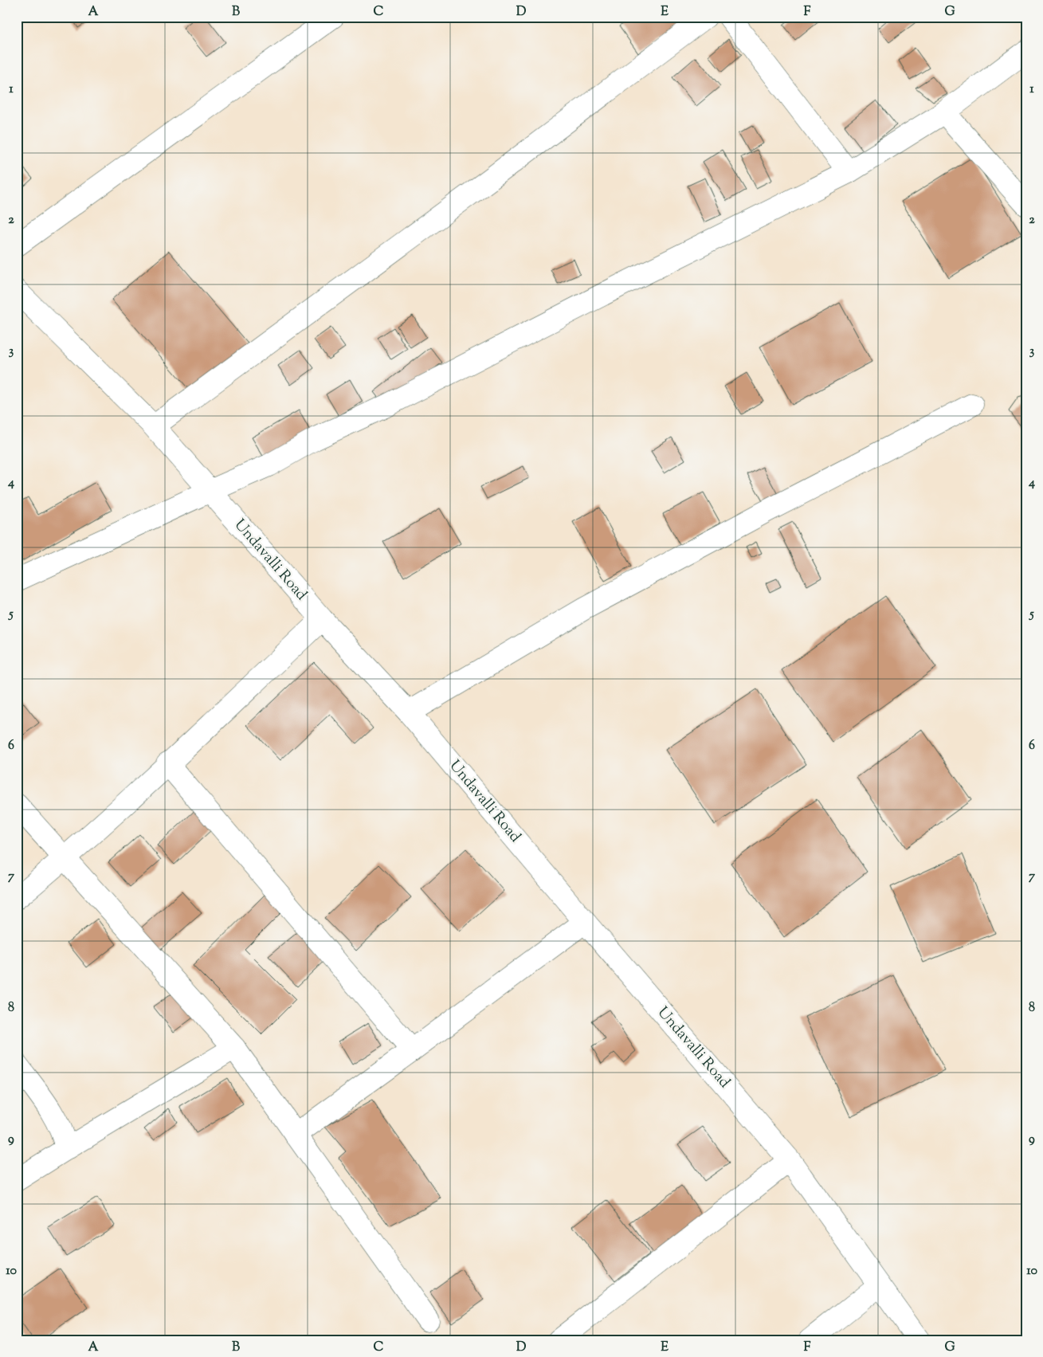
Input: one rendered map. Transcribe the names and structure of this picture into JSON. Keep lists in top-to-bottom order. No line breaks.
{"streets":{"street":["Undavalli Road"]},"grid":{"columns":["A","B","C","D","E","F","G"],"rows":["1","2","3","4","5","6","7","8","9","10"]}}
